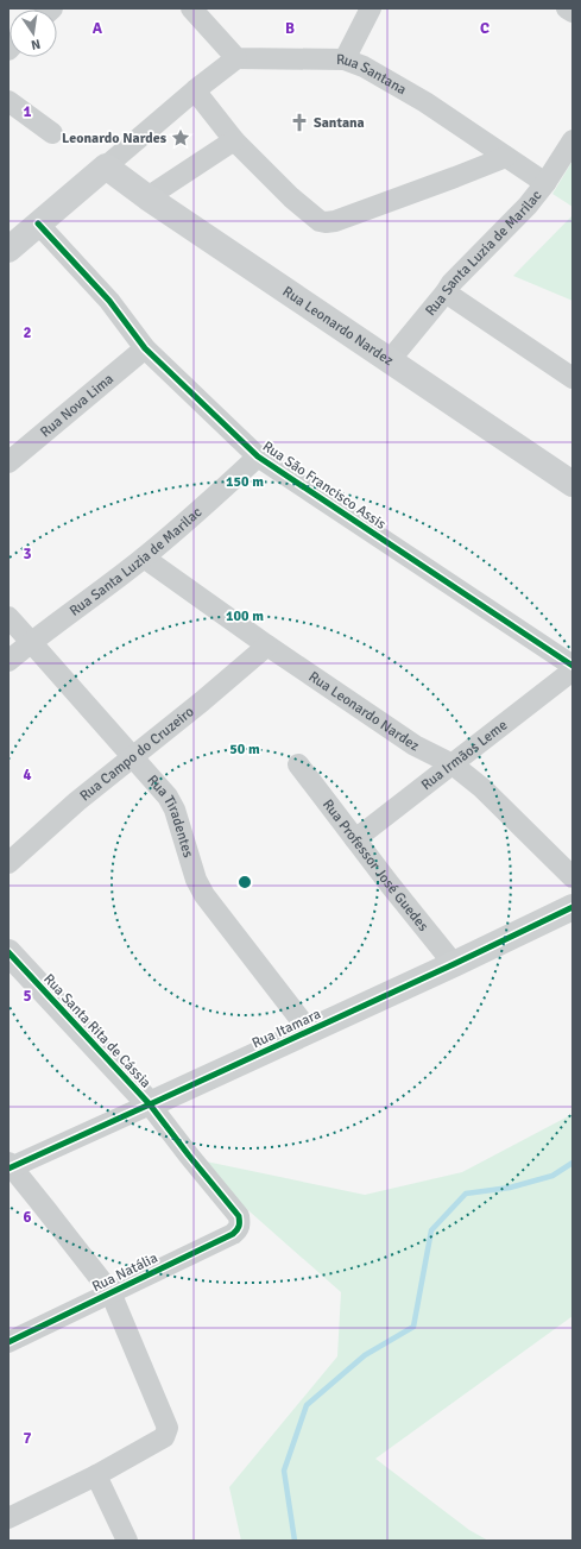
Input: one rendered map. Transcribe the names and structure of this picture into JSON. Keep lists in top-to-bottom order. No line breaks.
{"streets":{"street":["Rua Santana","Rua Santa Luzia de Marilac","Rua Leonardo Nardez","Rua Nova Lima","Rua São Francisco Assis","Rua Campo do Cruzeiro","Rua Irmãos Leme","Rua Tiradentes","Rua Professor José Guedes","Rua Itamara","Rua Santa Rita de Cássia","Rua Natália"]},"crossings":[["Rua Santana","Rua Santa Luzia de Marilac"],["Rua Santa Luzia de Marilac","Rua Leonardo Nardez"],["Rua Santa Luzia de Marilac","Rua São Francisco Assis"],["Rua Santa Luzia de Marilac","Rua Tiradentes"],["Rua Leonardo Nardez","Rua Campo do Cruzeiro"],["Rua Leonardo Nardez","Rua Irmãos Leme"],["Rua Nova Lima","Rua São Francisco Assis"],["Rua Campo do Cruzeiro","Rua Tiradentes"],["Rua Irmãos Leme","Rua Professor José Guedes"],["Rua Tiradentes","Rua Itamara"],["Rua Professor José Guedes","Rua Itamara"],["Rua Itamara","Rua Santa Rita de Cássia"],["Rua Santa Rita de Cássia","Rua Natália"]],"places":{"church":["Santana"],"place":["Leonardo Nardes"]},"north":"bottom","grid":{"columns":["A","B","C"],"rows":["1","2","3","4","5","6","7"]},"rings":["150 m","100 m","50 m"]}
